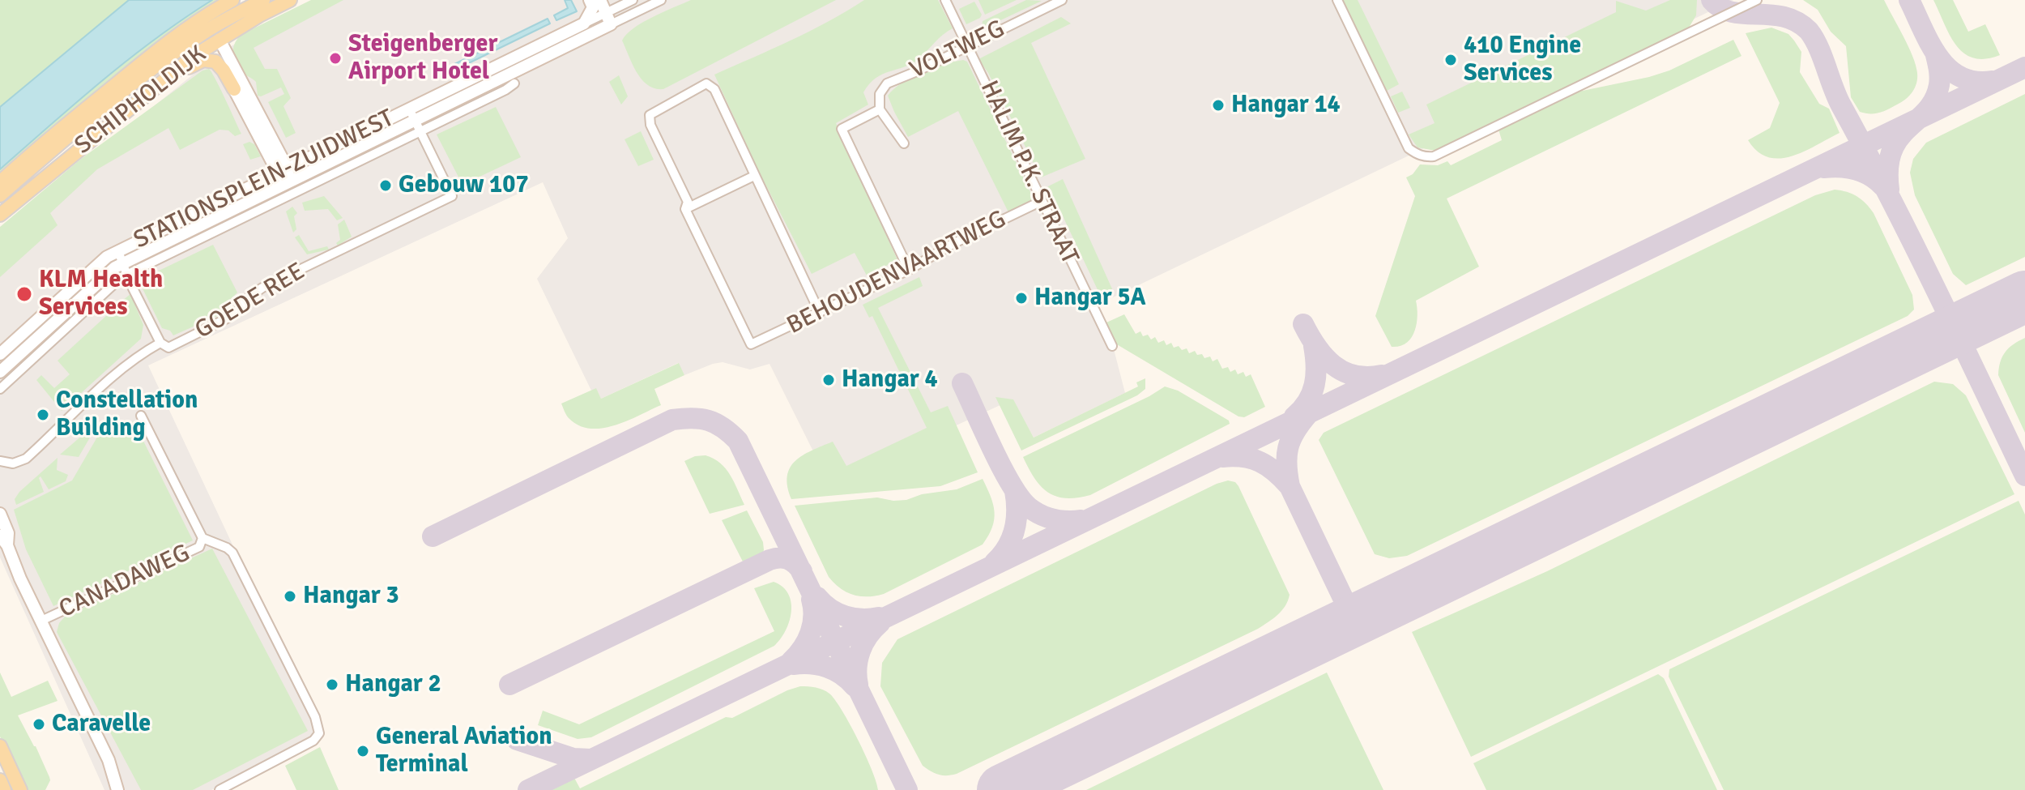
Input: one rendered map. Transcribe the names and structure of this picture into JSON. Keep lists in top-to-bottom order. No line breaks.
{"streets":{"main road":["SCHIPHOLDIJK"],"street":["VOLTWEG","HALIM P.K. STRAAT","STATIONSPLEIN-ZUIDWEST","BEHOUDENVAARTWEG","GOEDE REE","CANADAWEG"]},"crossings":[["VOLTWEG","HALIM P.K. STRAAT"],["HALIM P.K. STRAAT","BEHOUDENVAARTWEG"],["STATIONSPLEIN-ZUIDWEST","GOEDE REE"]],"places":["Steigenberger Airport Hotel","410 Engine Services","Hangar 14","Gebouw 107","KLM Health Services","Hangar 5A","Hangar 4","Constellation Building","Hangar 3","Hangar 2","Caravelle","General Aviation Terminal"]}
